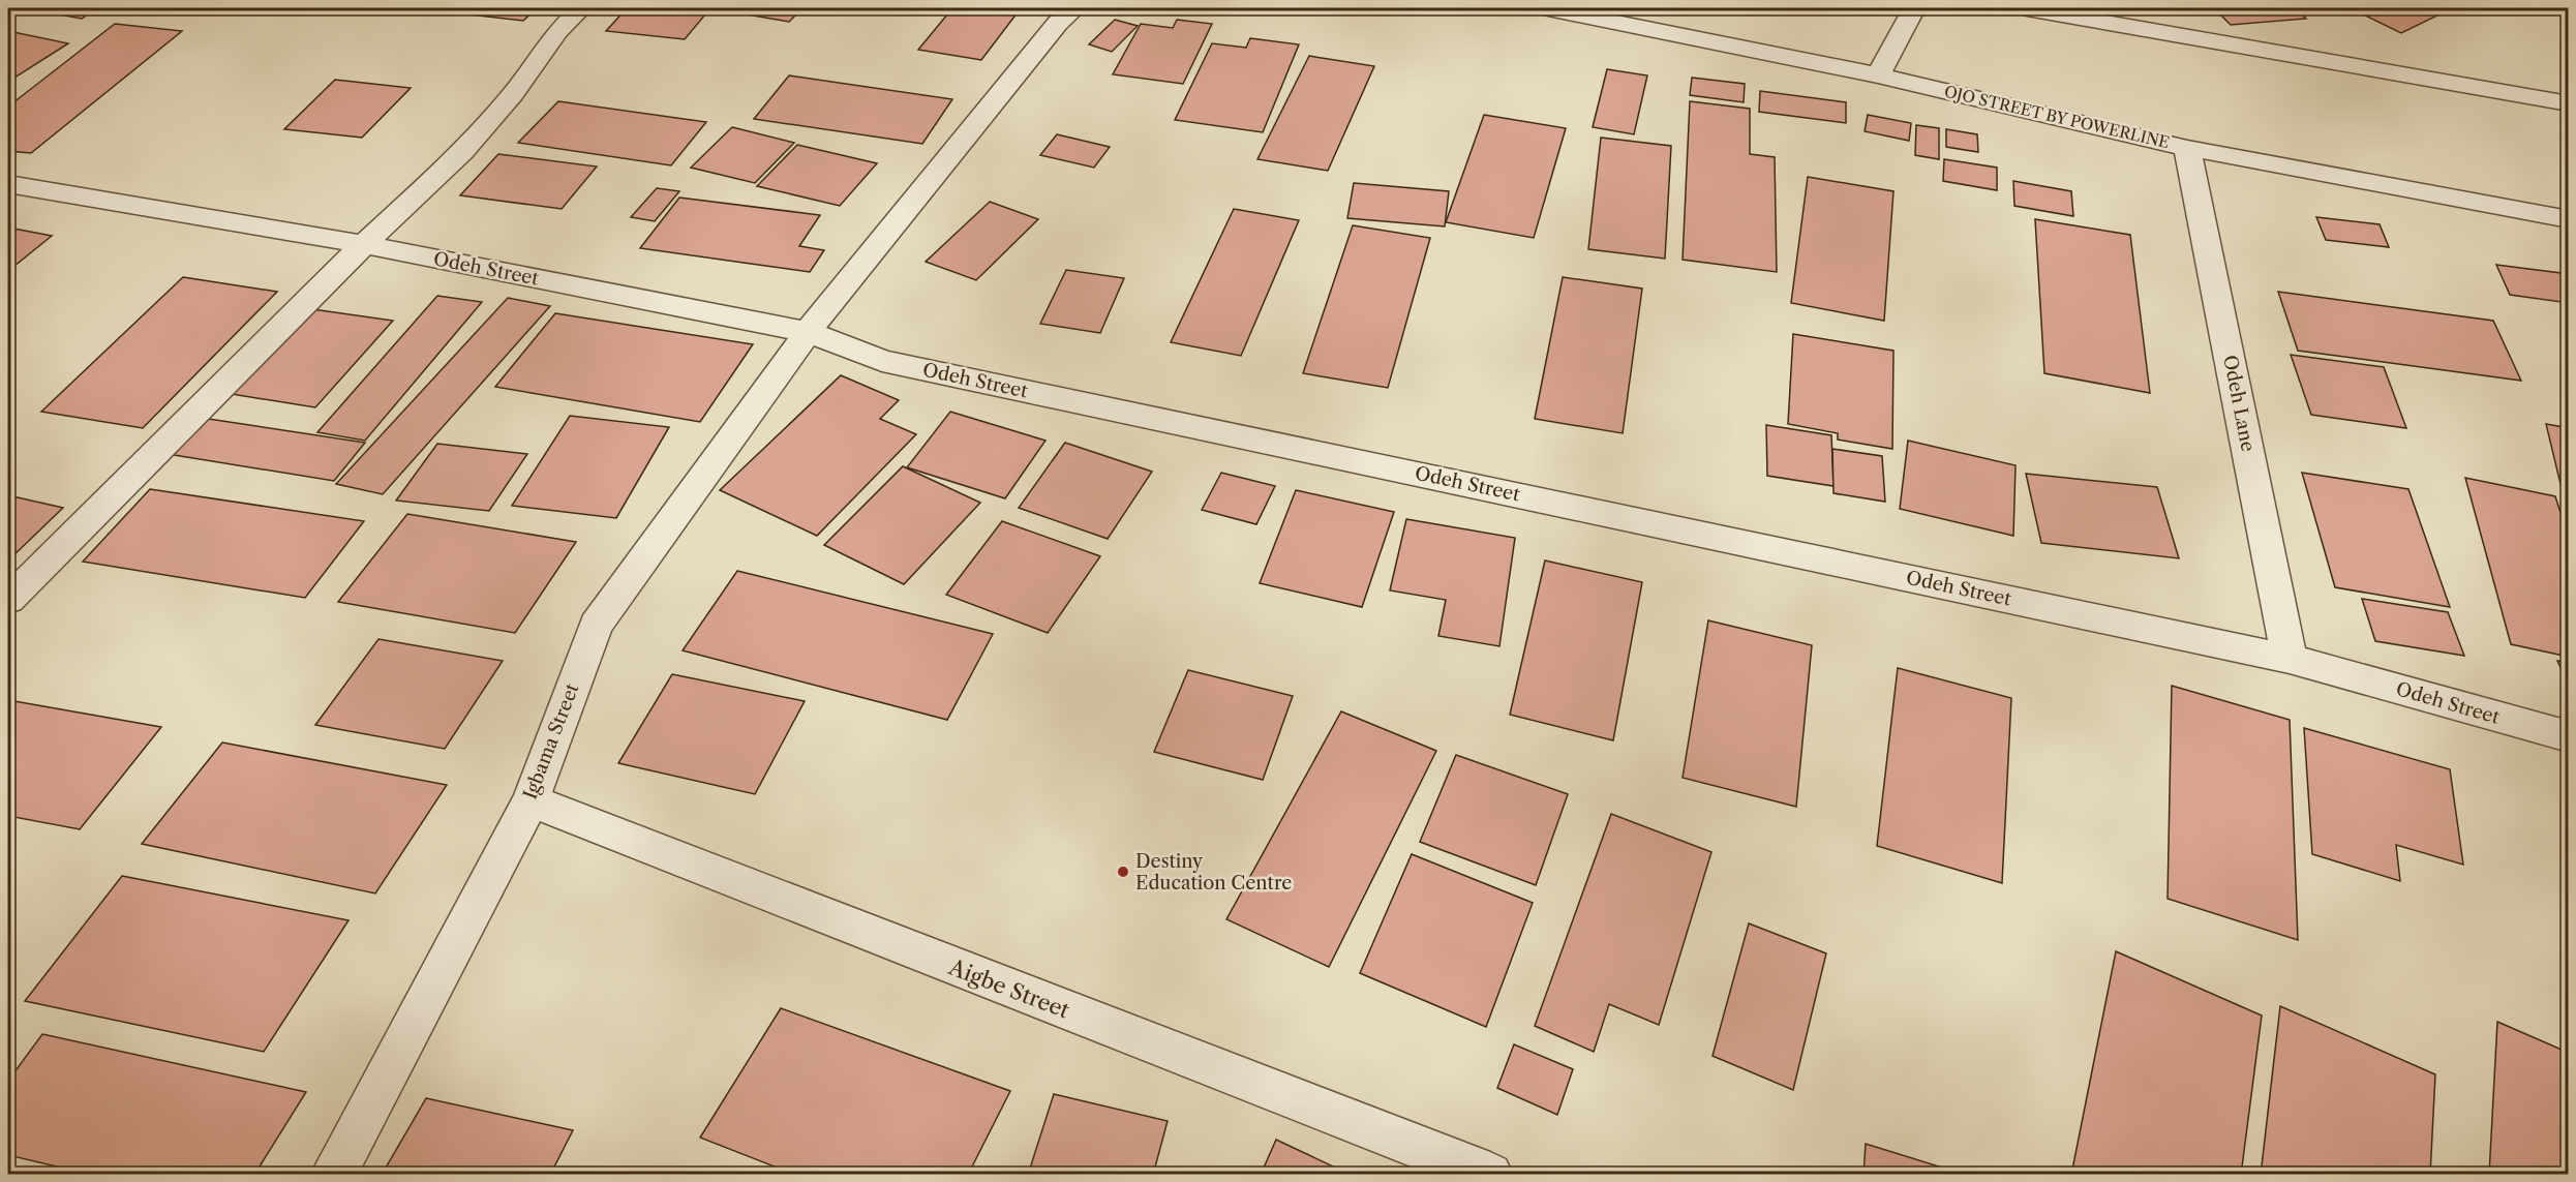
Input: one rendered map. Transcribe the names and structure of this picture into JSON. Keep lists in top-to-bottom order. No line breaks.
{"streets":{"street":["OJO STREET BY POWERLINE","Odeh Street","Odeh Lane","Igbama Street","Aigbe Street"]},"crossings":[["OJO STREET BY POWERLINE","Odeh Lane"],["Odeh Street","Odeh Lane"],["Odeh Street","Igbama Street"],["Igbama Street","Aigbe Street"]],"places":["Destiny Education Centre"]}
